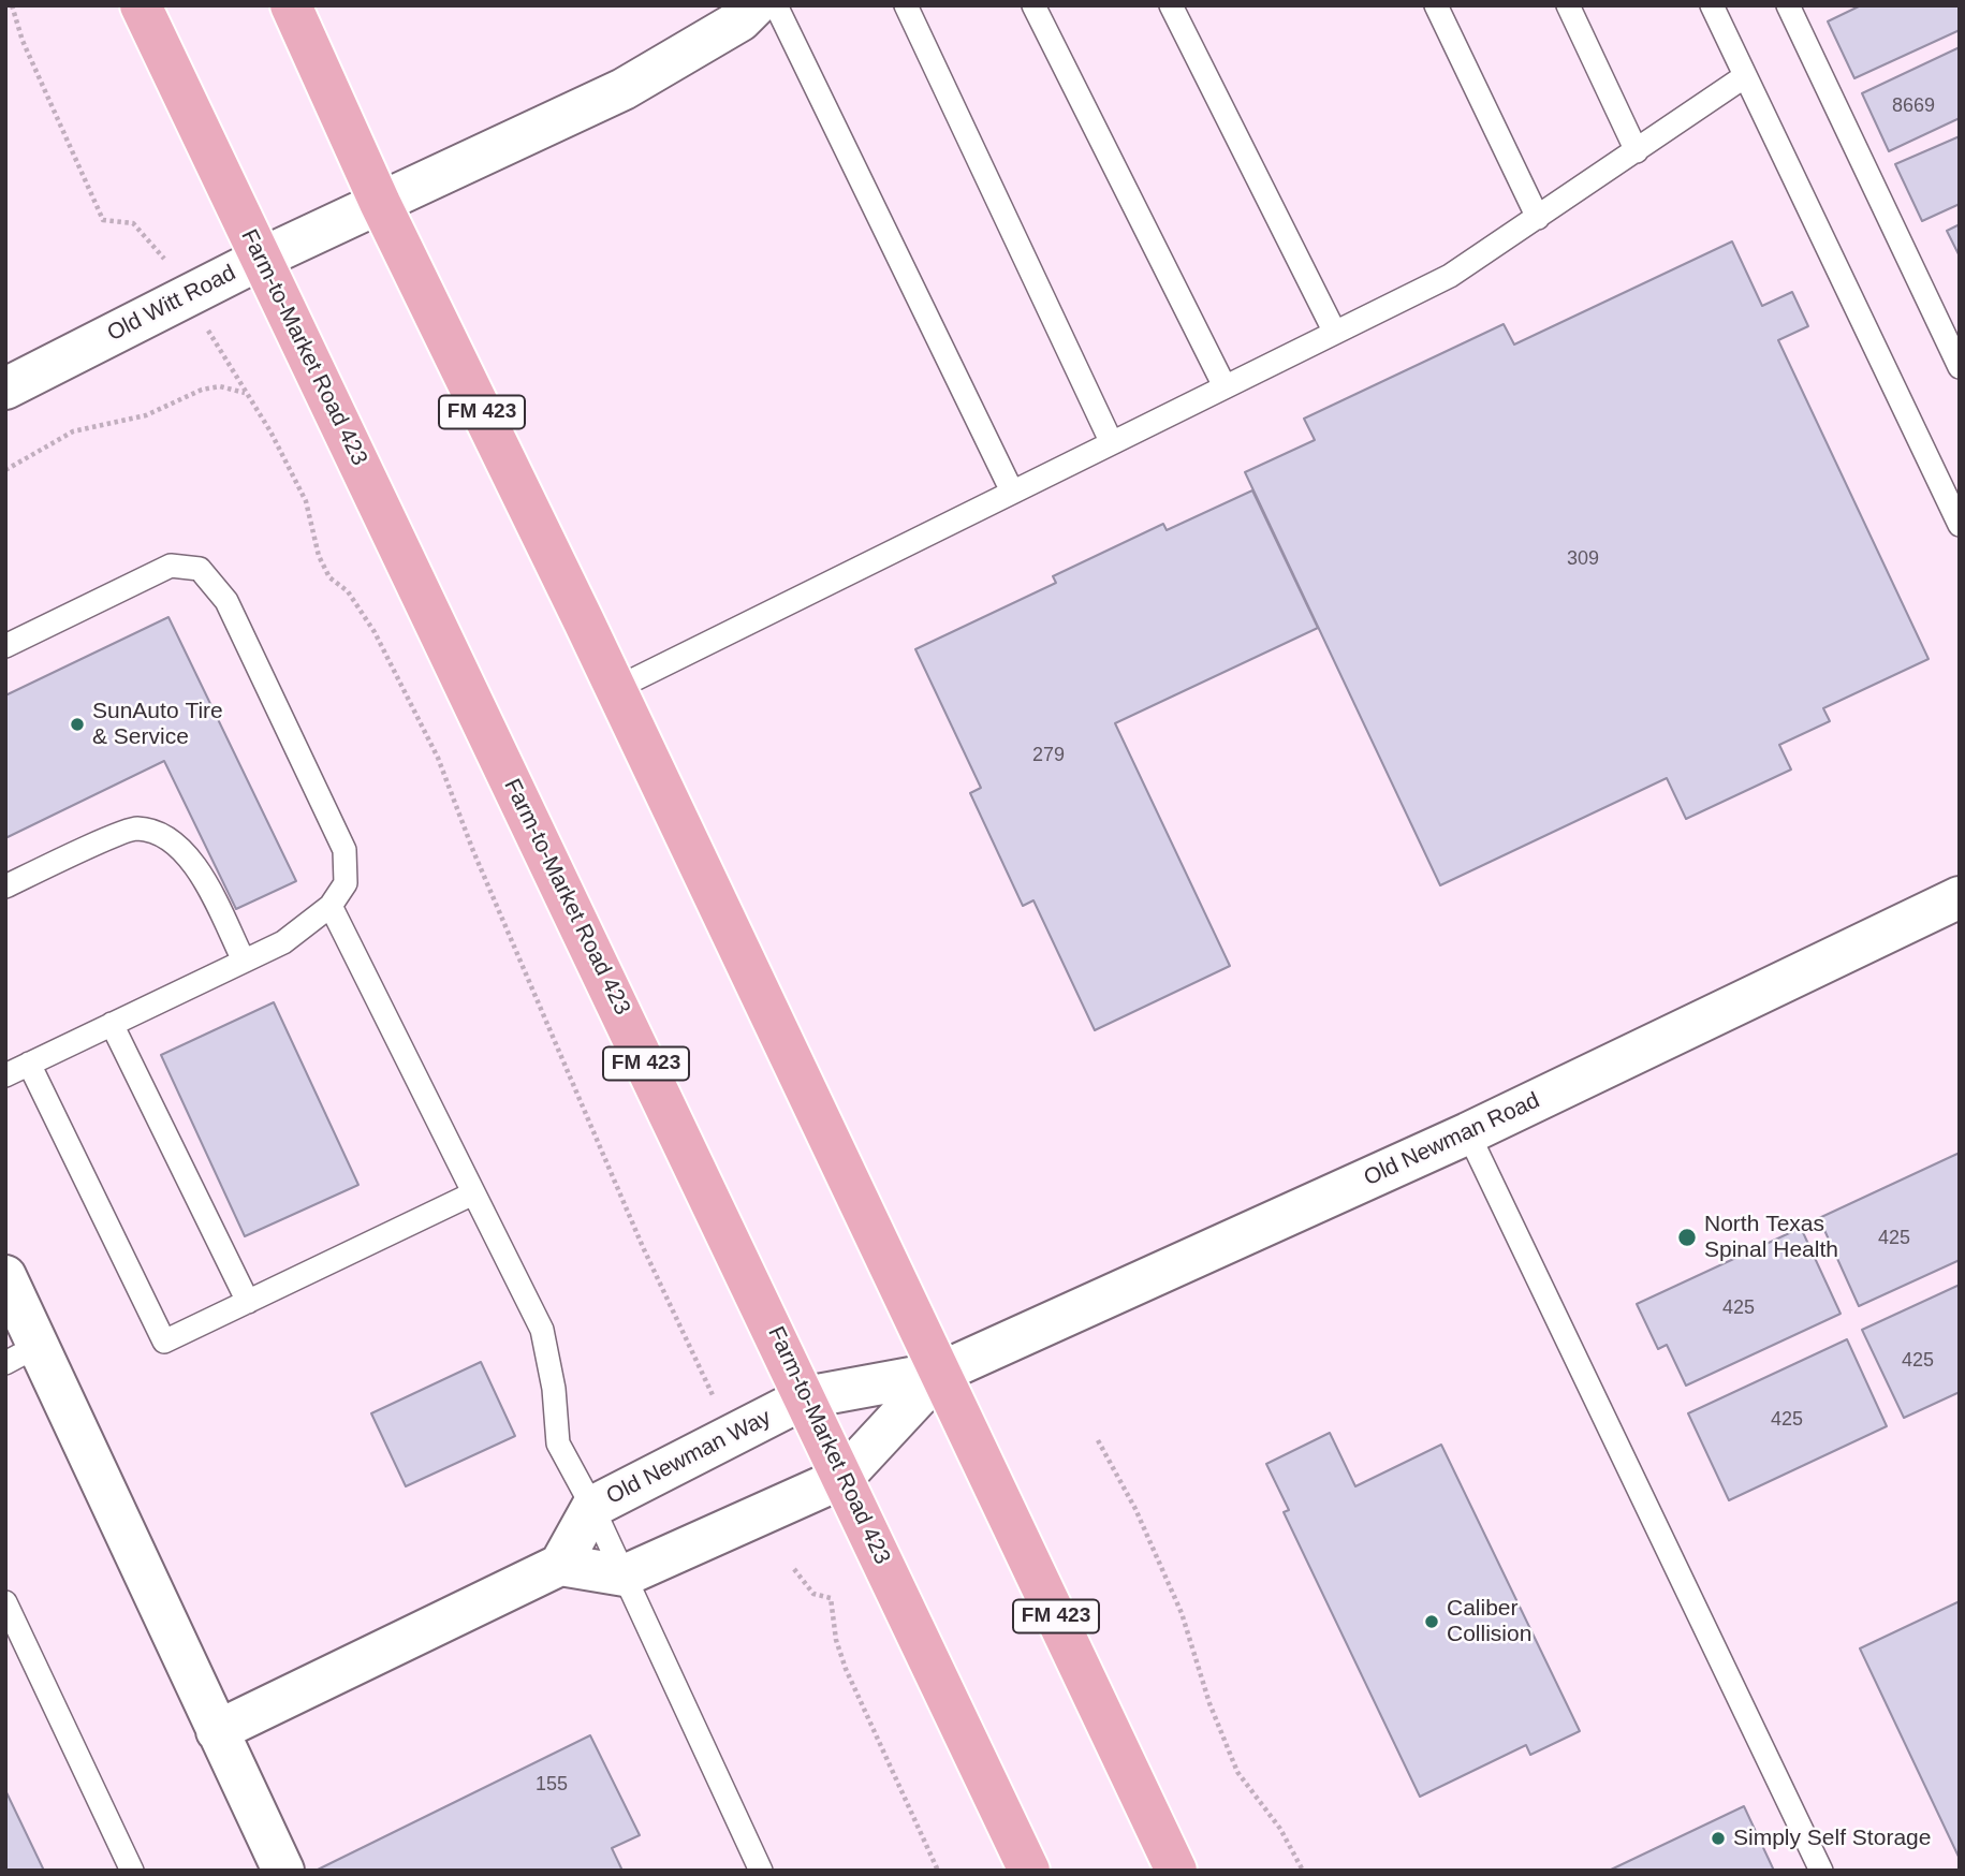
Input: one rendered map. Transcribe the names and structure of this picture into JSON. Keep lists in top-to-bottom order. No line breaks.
{"streets":{"main road":["Farm-to-Market Road 423","FM 423"],"street":["Old Witt Road","Old Newman Road","Old Newman Way"]},"crossings":[["Old Witt Road","Farm-to-Market Road 423"],["Old Witt Road","FM 423"],["Farm-to-Market Road 423","Old Newman Way"],["FM 423","Old Newman Road"],["FM 423","Old Newman Way"],["Old Newman Road","Old Newman Way"]],"places":["SunAuto Tire & Service","North Texas Spinal Health","Caliber Collision","Simply Self Storage"],"house_numbers":["8669","309","279","425","425","425","425","155"]}
